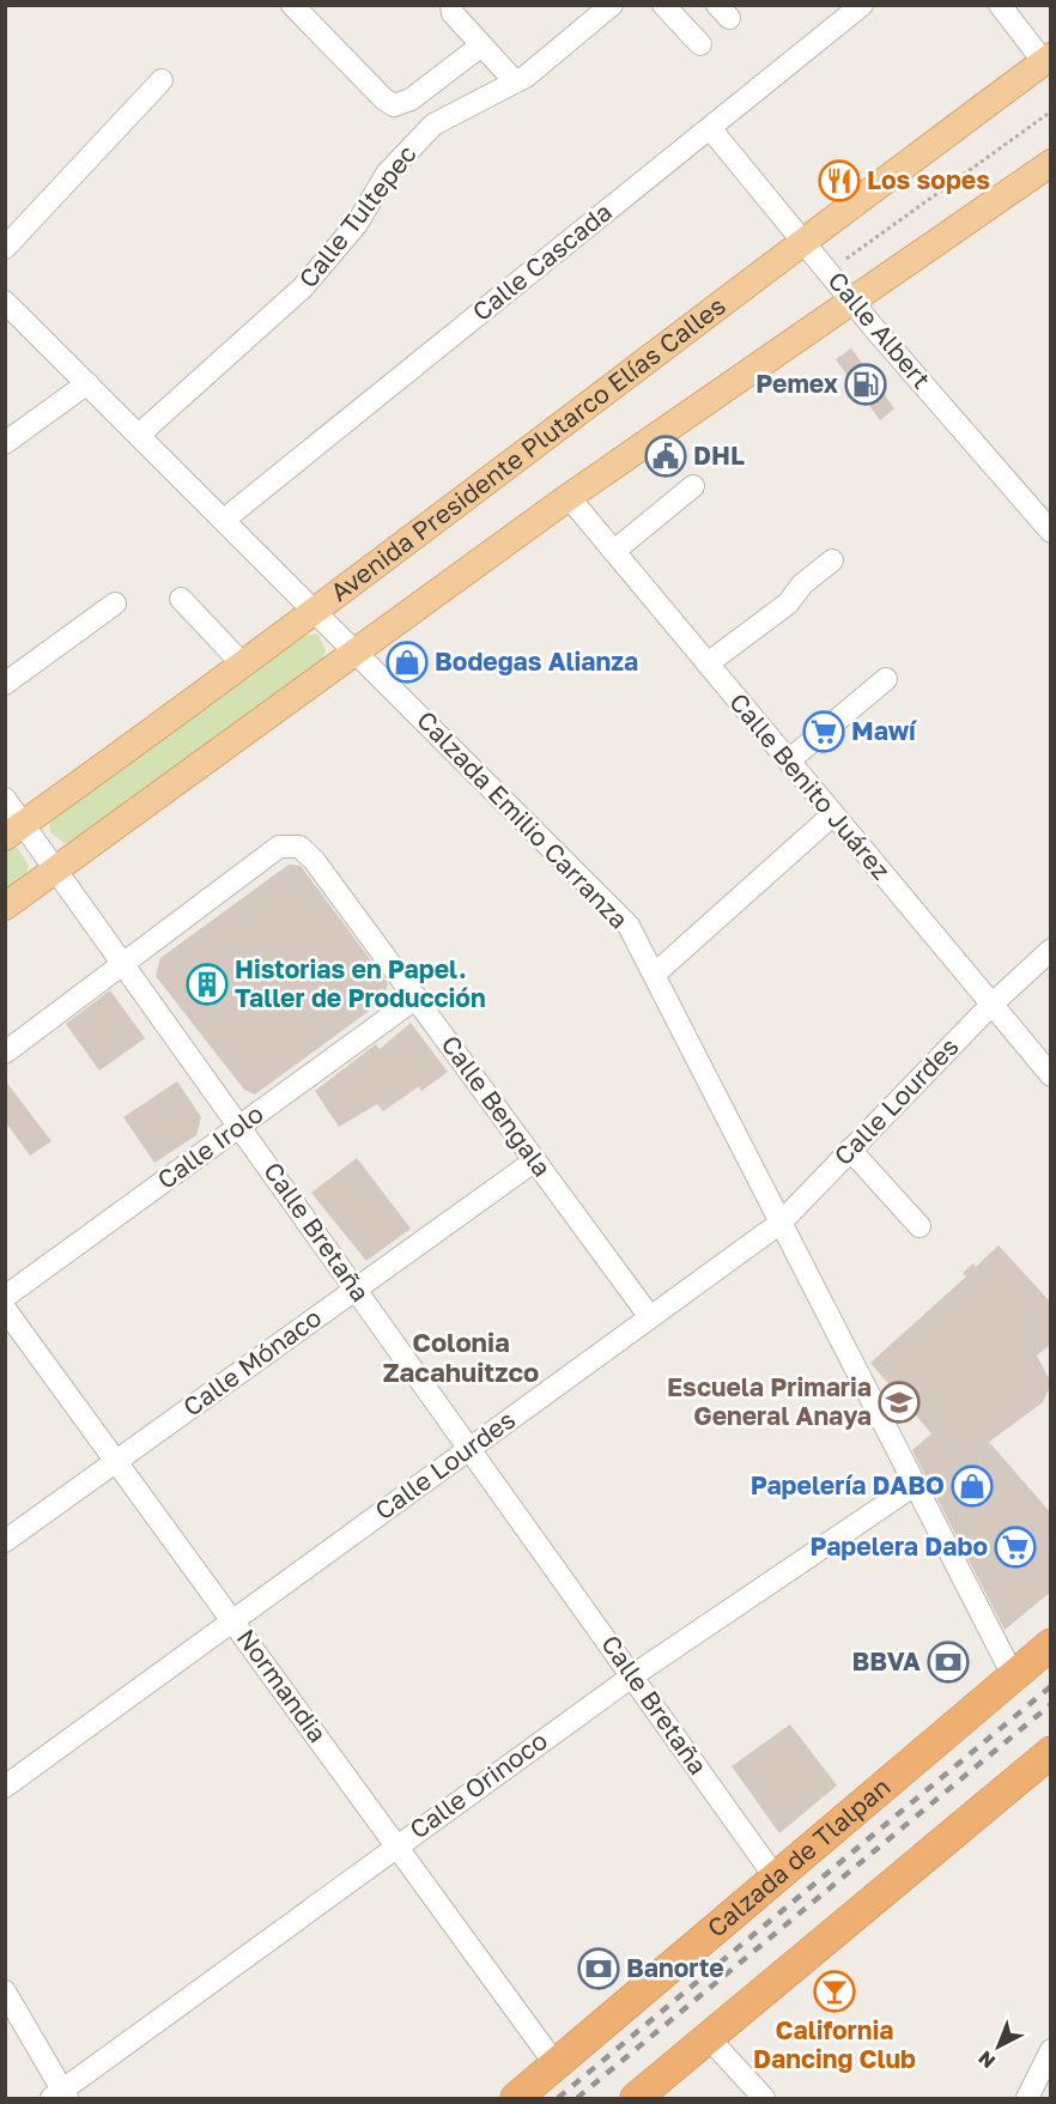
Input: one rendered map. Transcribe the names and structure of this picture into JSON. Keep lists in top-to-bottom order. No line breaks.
{"streets":{"highway":["Calzada de Tlalpan"],"main road":["Avenida Presidente Plutarco Elías Calles"],"street":["Calle Tultepec","Calle Cascada","Calle Albert","Calle Benito Juárez","Calzada Emilio Carranza","Calle Lourdes","Calle Bengala","Calle Irolo","Calle Bretaña","Calle Mónaco","Normandia","Calle Orinoco"]},"crossings":[["Calle Tultepec","Calzada Emilio Carranza"],["Calle Cascada","Calle Albert"],["Calle Cascada","Calzada Emilio Carranza"],["Calle Albert","Avenida Presidente Plutarco Elías Calles"],["Avenida Presidente Plutarco Elías Calles","Calzada Emilio Carranza"],["Avenida Presidente Plutarco Elías Calles","Calle Bretaña"],["Calle Benito Juárez","Calle Lourdes"],["Calzada Emilio Carranza","Calle Lourdes"],["Calzada Emilio Carranza","Calle Orinoco"],["Calzada Emilio Carranza","Calzada de Tlalpan"],["Calle Lourdes","Calle Bengala"],["Calle Lourdes","Calle Bretaña"],["Calle Lourdes","Normandia"],["Calle Bengala","Calle Irolo"],["Calle Bengala","Calle Bretaña"],["Calle Bengala","Calle Mónaco"],["Calle Irolo","Calle Bretaña"],["Calle Bretaña","Calle Mónaco"],["Calle Bretaña","Calle Orinoco"],["Calle Bretaña","Calzada de Tlalpan"],["Calle Mónaco","Normandia"],["Normandia","Calle Orinoco"],["Normandia","Calzada de Tlalpan"]],"districts":["Colonia Zacahuitzco"],"places":{"restaurant":["Los sopes"],"fuel station":["Pemex"],"public building":["DHL"],"shop":["Bodegas Alianza","Papelería DABO"],"supermarket":["Mawí","Papelera Dabo"],"building":["Historias en Papel. Taller de Producción"],"school or university":["Escuela Primaria General Anaya"],"bank":["BBVA","Banorte"],"bar":["California Dancing Club"]},"north":"bottom left"}
